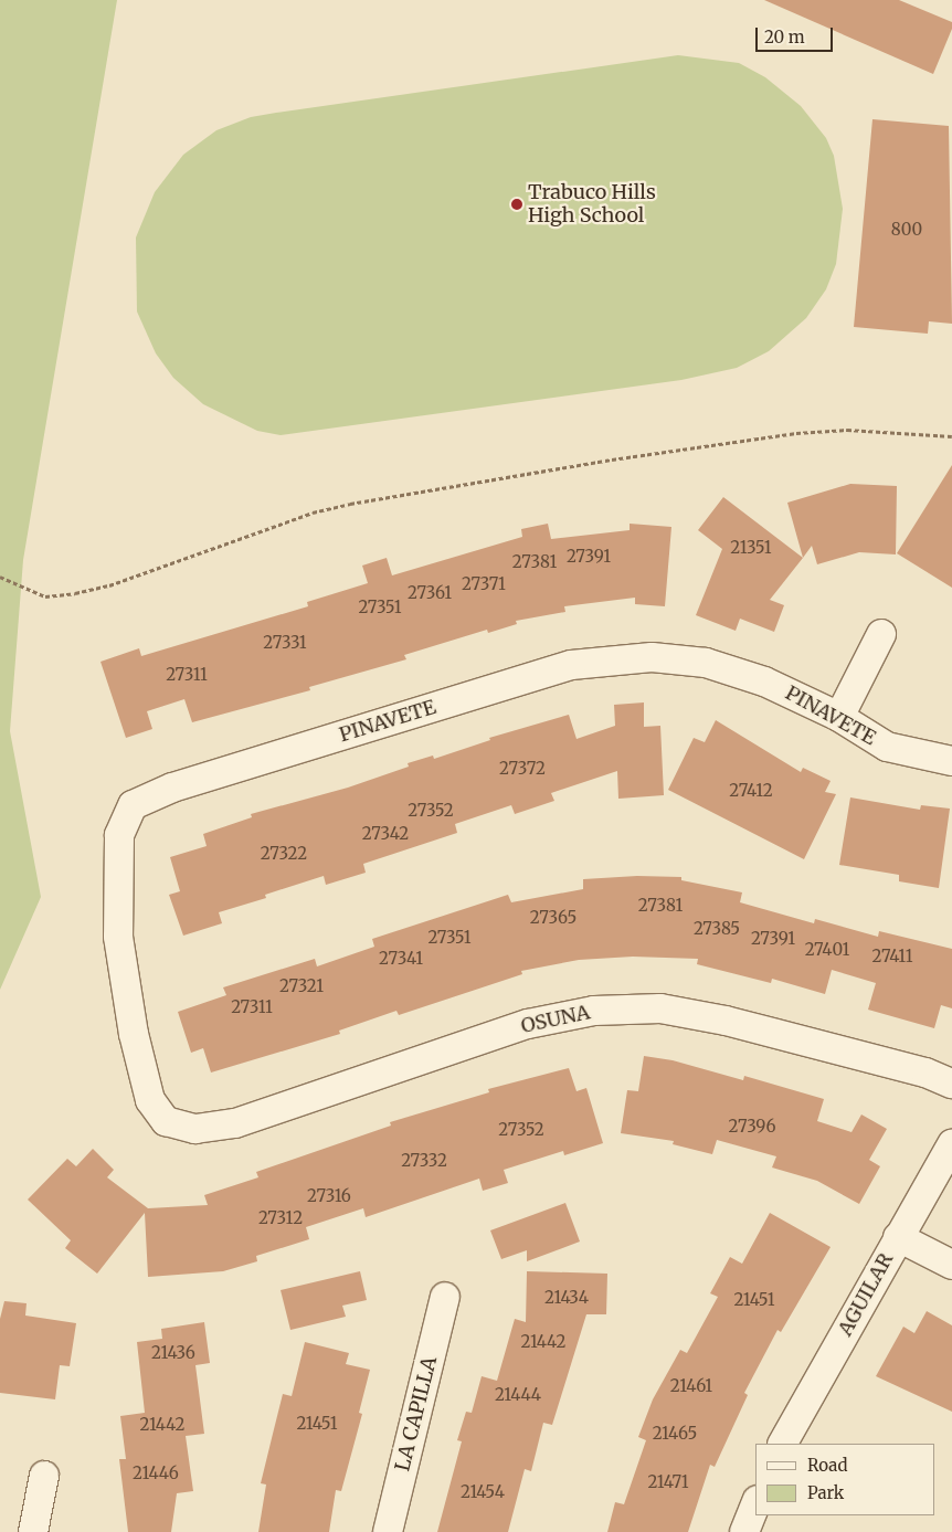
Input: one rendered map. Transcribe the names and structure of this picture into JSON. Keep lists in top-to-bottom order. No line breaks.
{"streets":{"street":["PINAVETE","OSUNA","AGUILAR","LA CAPILLA"]},"crossings":[["PINAVETE","OSUNA"]],"places":["Trabuco Hills High School"],"house_numbers":["800","21351","27391","27381","27371","27361","27351","27331","27311","27372","27412","27352","27342","27322","27381","27365","27385","27351","27391","27401","27411","27341","27321","27311","27396","27352","27332","27316","27312","21434","21451","21442","21436","21461","21444","21451","21442","21465","21446","21471","21454"],"legend":["Road","Park"],"scale_bar":"20 m"}
